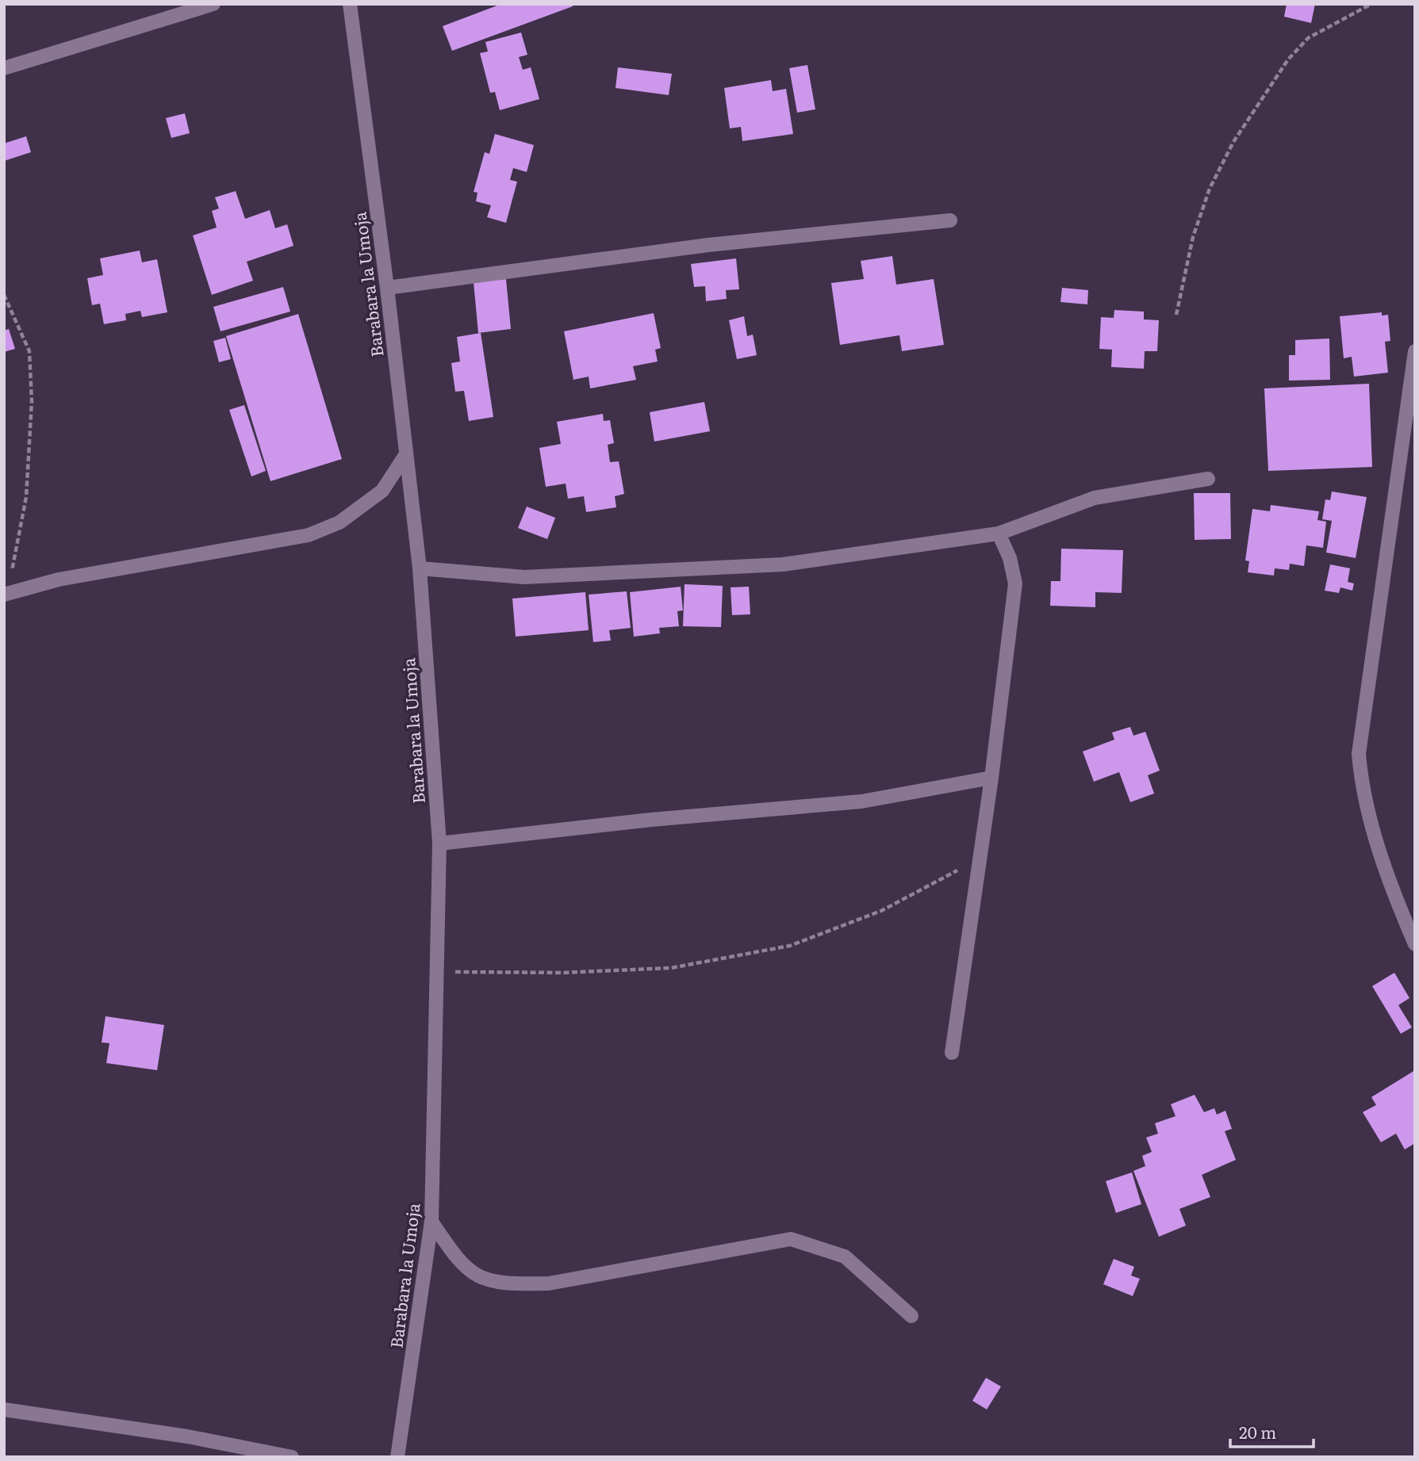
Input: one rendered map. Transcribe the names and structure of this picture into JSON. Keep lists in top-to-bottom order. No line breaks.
{"streets":{"street":["Barabara la Umoja"]},"scale_bar":"20 m"}
